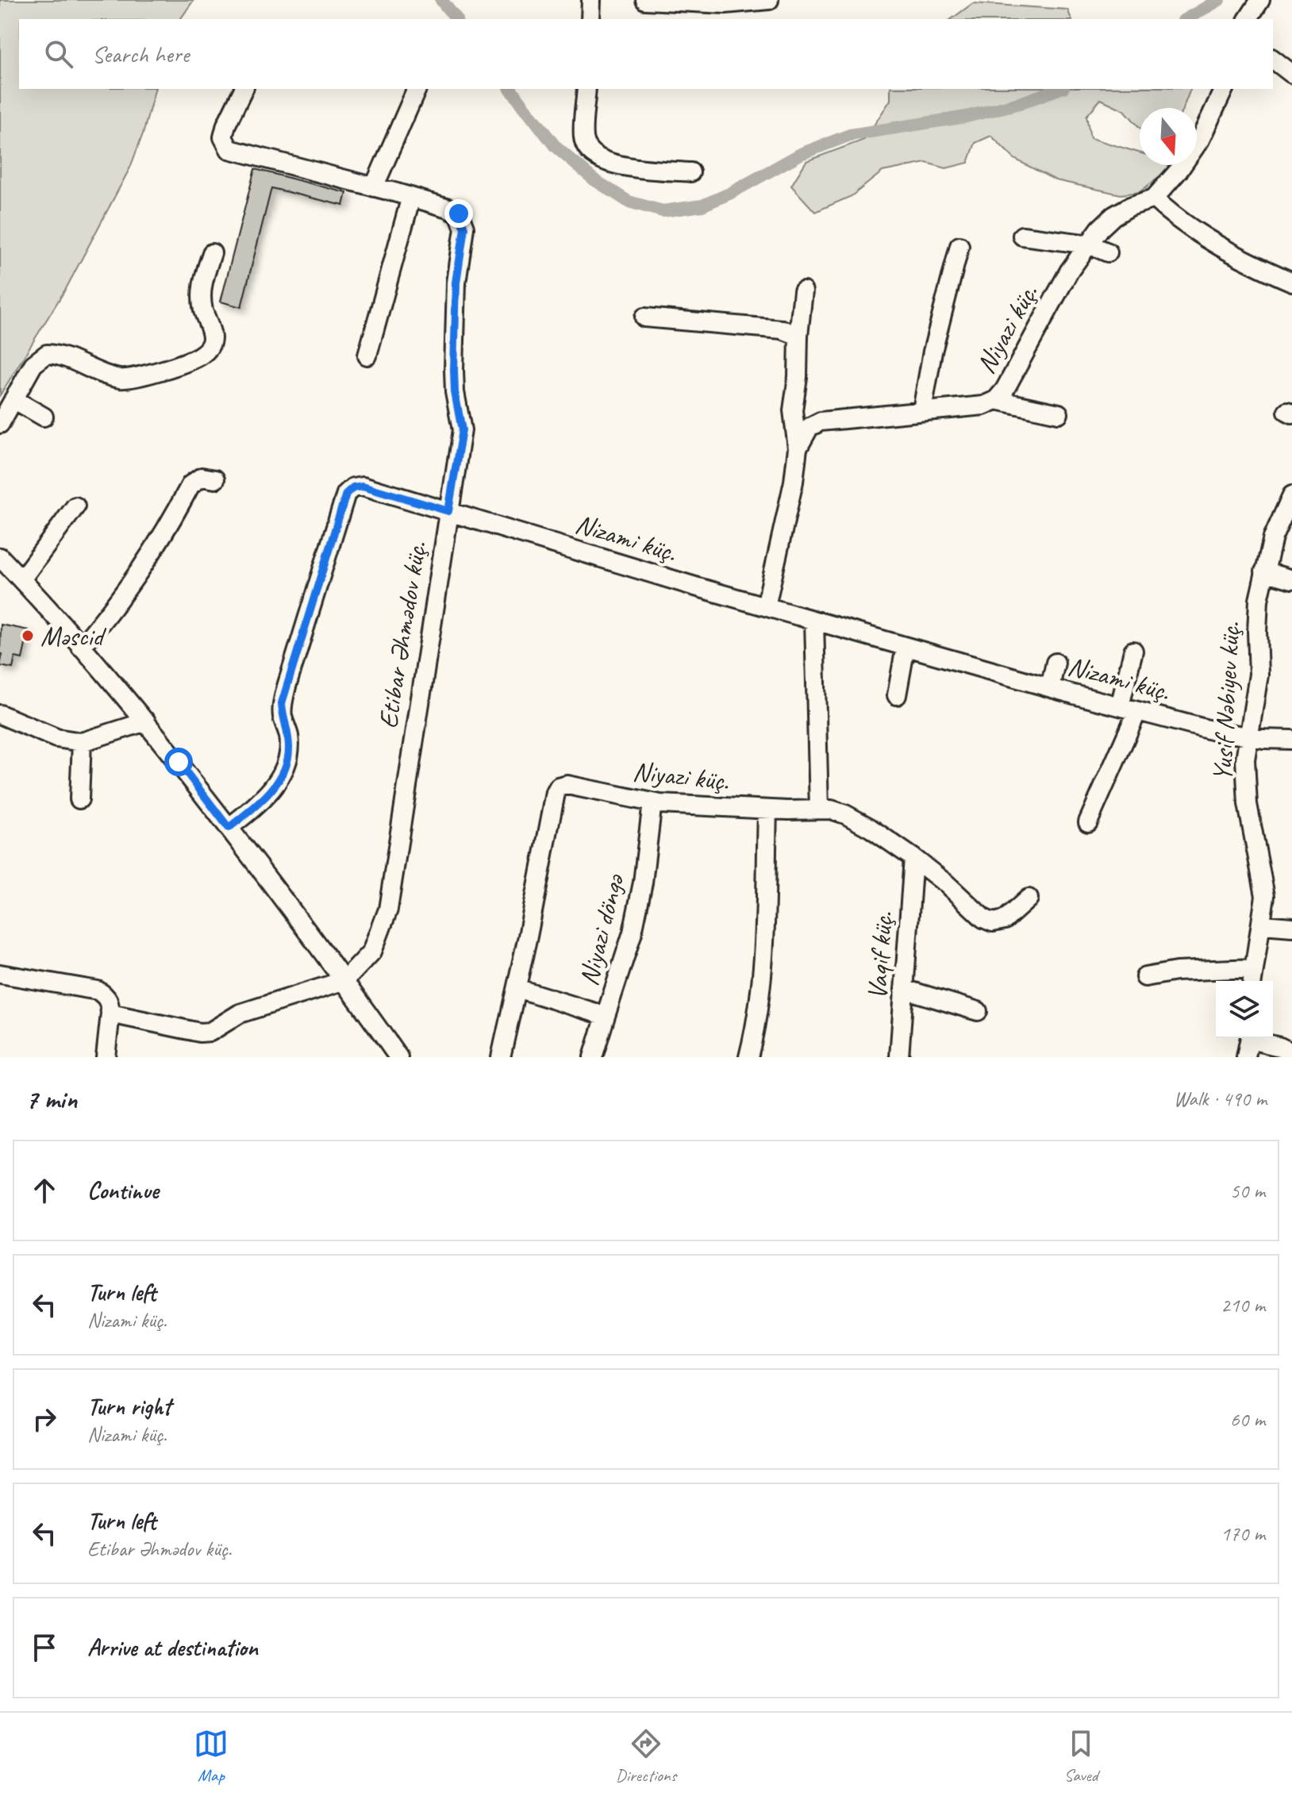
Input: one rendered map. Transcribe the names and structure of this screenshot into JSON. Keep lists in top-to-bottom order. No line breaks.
{"streets":{"street":["Niyazi küç.","Nizami küç.","Etibar Əhmədov küç.","Yusif Nəbiyev küç.","Niyazi döngə","Vaqif küç."]},"crossings":[["Niyazi küç.","Nizami küç."],["Niyazi küç.","Niyazi döngə"],["Niyazi küç.","Vaqif küç."],["Nizami küç.","Etibar Əhmədov küç."],["Nizami küç.","Yusif Nəbiyev küç."]],"places":["Məscid"],"north":"bottom","page":{"search":"Search here","heading":["7 min","Walk · 490 m"],"list":[["Continue","50 m"],["Turn left","Nizami küç.","210 m"],["Turn right","Nizami küç.","60 m"],["Turn left","Etibar Əhmədov küç.","170 m"],"Arrive at destination"],"nav":["Map","Directions","Saved"]}}
